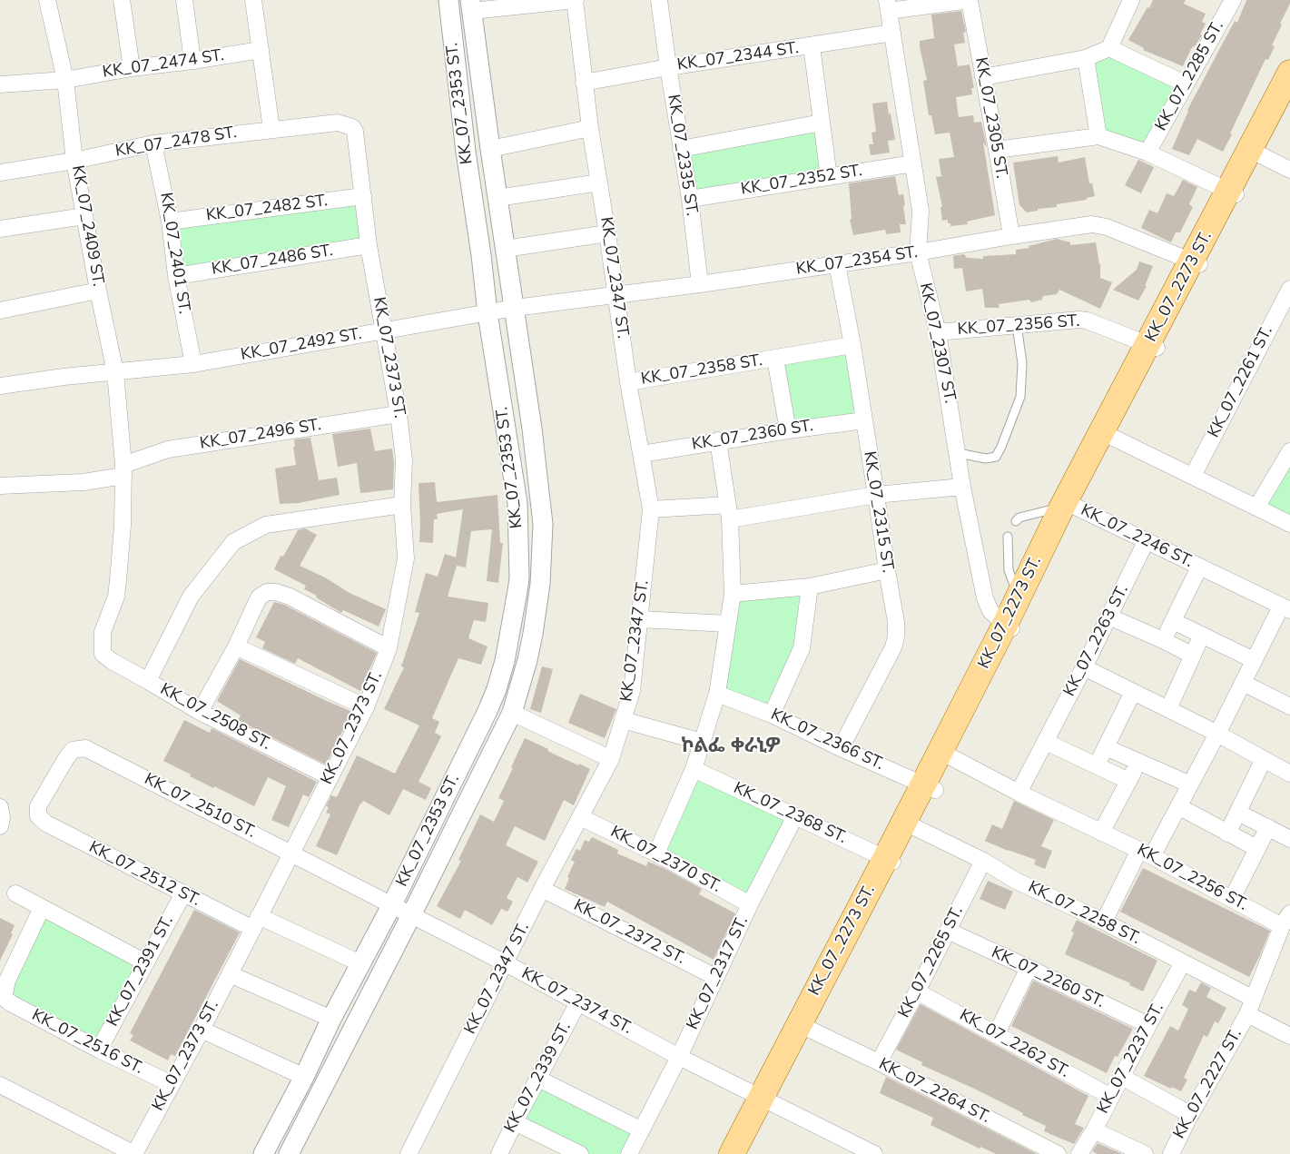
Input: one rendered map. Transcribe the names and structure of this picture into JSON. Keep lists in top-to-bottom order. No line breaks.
{"streets":{"main road":["KK_07_2273 ST."],"street":["KK_07_2344 ST.","KK_07_2474 ST.","KK_07_2285 ST.","KK_07_2353 ST.","KK_07_2305 ST.","KK_07_2478 ST.","KK_07_2335 ST.","KK_07_2352 ST.","KK_07_2482 ST.","KK_07_2409 ST.","KK_07_2401 ST.","KK_07_2486 ST.","KK_07_2354 ST.","KK_07_2347 ST.","KK_07_2356 ST.","KK_07_2307 ST.","KK_07_2492 ST.","KK_07_2373 ST.","KK_07_2358 ST.","KK_07_2261 ST.","KK_07_2496 ST.","KK_07_2360 ST.","KK_07_2315 ST.","KK_07_2246 ST.","KK_07_2263 ST.","KK_07_2508 ST.","KK_07_2366 ST.","KK_07_2510 ST.","KK_07_2368 ST.","KK_07_2370 ST.","KK_07_2512 ST.","KK_07_2256 ST.","KK_07_2258 ST.","KK_07_2372 ST.","KK_07_2265 ST.","KK_07_2391 ST.","KK_07_2317 ST.","KK_07_2260 ST.","KK_07_2374 ST.","KK_07_2516 ST.","KK_07_2262 ST.","KK_07_2237 ST.","KK_07_2339 ST.","KK_07_2227 ST.","KK_07_2264 ST."]},"crossings":[["KK_07_2344 ST.","KK_07_2335 ST."],["KK_07_2344 ST.","KK_07_2347 ST."],["KK_07_2344 ST.","KK_07_2307 ST."],["KK_07_2474 ST.","KK_07_2409 ST."],["KK_07_2353 ST.","KK_07_2354 ST."],["KK_07_2353 ST.","KK_07_2347 ST."],["KK_07_2353 ST.","KK_07_2492 ST."],["KK_07_2353 ST.","KK_07_2510 ST."],["KK_07_2353 ST.","KK_07_2512 ST."],["KK_07_2353 ST.","KK_07_2374 ST."],["KK_07_2305 ST.","KK_07_2354 ST."],["KK_07_2478 ST.","KK_07_2409 ST."],["KK_07_2478 ST.","KK_07_2401 ST."],["KK_07_2478 ST.","KK_07_2373 ST."],["KK_07_2335 ST.","KK_07_2352 ST."],["KK_07_2335 ST.","KK_07_2354 ST."],["KK_07_2352 ST.","KK_07_2307 ST."],["KK_07_2482 ST.","KK_07_2401 ST."],["KK_07_2482 ST.","KK_07_2373 ST."],["KK_07_2409 ST.","KK_07_2492 ST."],["KK_07_2409 ST.","KK_07_2496 ST."],["KK_07_2409 ST.","KK_07_2508 ST."],["KK_07_2401 ST.","KK_07_2486 ST."],["KK_07_2401 ST.","KK_07_2492 ST."],["KK_07_2486 ST.","KK_07_2373 ST."],["KK_07_2354 ST.","KK_07_2347 ST."],["KK_07_2354 ST.","KK_07_2273 ST."],["KK_07_2354 ST.","KK_07_2307 ST."],["KK_07_2354 ST.","KK_07_2492 ST."],["KK_07_2354 ST.","KK_07_2315 ST."],["KK_07_2347 ST.","KK_07_2358 ST."],["KK_07_2347 ST.","KK_07_2360 ST."],["KK_07_2347 ST.","KK_07_2370 ST."],["KK_07_2347 ST.","KK_07_2372 ST."],["KK_07_2347 ST.","KK_07_2374 ST."],["KK_07_2273 ST.","KK_07_2356 ST."],["KK_07_2273 ST.","KK_07_2307 ST."],["KK_07_2273 ST.","KK_07_2246 ST."],["KK_07_2273 ST.","KK_07_2366 ST."],["KK_07_2273 ST.","KK_07_2368 ST."],["KK_07_2273 ST.","KK_07_2256 ST."],["KK_07_2273 ST.","KK_07_2258 ST."],["KK_07_2273 ST.","KK_07_2374 ST."],["KK_07_2273 ST.","KK_07_2264 ST."],["KK_07_2356 ST.","KK_07_2307 ST."],["KK_07_2492 ST.","KK_07_2373 ST."],["KK_07_2373 ST.","KK_07_2496 ST."],["KK_07_2373 ST.","KK_07_2508 ST."],["KK_07_2373 ST.","KK_07_2510 ST."],["KK_07_2373 ST.","KK_07_2512 ST."],["KK_07_2373 ST.","KK_07_2516 ST."],["KK_07_2358 ST.","KK_07_2360 ST."],["KK_07_2358 ST.","KK_07_2315 ST."],["KK_07_2496 ST.","KK_07_2508 ST."],["KK_07_2360 ST.","KK_07_2315 ST."],["KK_07_2315 ST.","KK_07_2366 ST."],["KK_07_2246 ST.","KK_07_2263 ST."],["KK_07_2263 ST.","KK_07_2256 ST."],["KK_07_2510 ST.","KK_07_2512 ST."],["KK_07_2510 ST.","KK_07_2374 ST."],["KK_07_2368 ST.","KK_07_2317 ST."],["KK_07_2370 ST.","KK_07_2317 ST."],["KK_07_2512 ST.","KK_07_2391 ST."],["KK_07_2256 ST.","KK_07_2227 ST."],["KK_07_2258 ST.","KK_07_2265 ST."],["KK_07_2258 ST.","KK_07_2237 ST."],["KK_07_2258 ST.","KK_07_2227 ST."],["KK_07_2372 ST.","KK_07_2317 ST."],["KK_07_2265 ST.","KK_07_2260 ST."],["KK_07_2265 ST.","KK_07_2262 ST."],["KK_07_2265 ST.","KK_07_2264 ST."],["KK_07_2391 ST.","KK_07_2516 ST."],["KK_07_2317 ST.","KK_07_2374 ST."],["KK_07_2260 ST.","KK_07_2237 ST."],["KK_07_2374 ST.","KK_07_2339 ST."],["KK_07_2262 ST.","KK_07_2237 ST."]],"districts":["ኮልፌ ቀራኒዎ"]}
